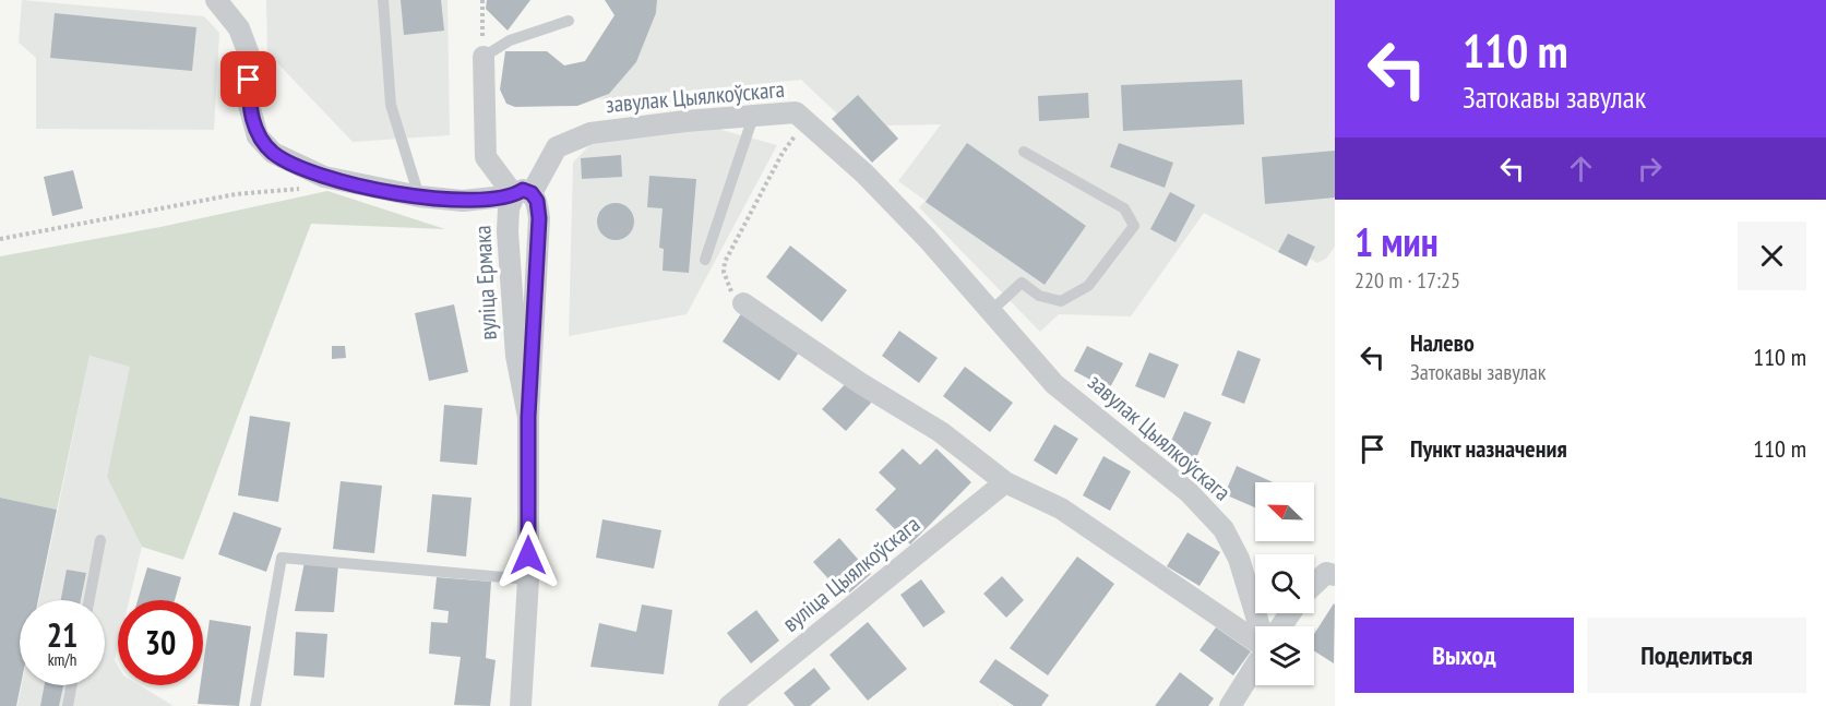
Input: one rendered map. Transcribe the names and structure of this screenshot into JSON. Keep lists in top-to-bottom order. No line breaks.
{"streets":{"street":["завулак Цыялкоўскага","вуліца Ермака","вуліца Цыялкоўскага"]},"crossings":[["завулак Цыялкоўскага","вуліца Ермака"]],"north":"top left","page":{"turn":["110 m","Затокавы завулак"],"heading":["1 мин","220 m · 17:25"],"list":[{"name":"Налево","note":"Затокавы завулак","value":"110 m"},{"name":"Пункт назначения","value":"110 m"}],"speed":"21 km/h","limit":"30","buttons":["Выход","Поделиться"]}}
